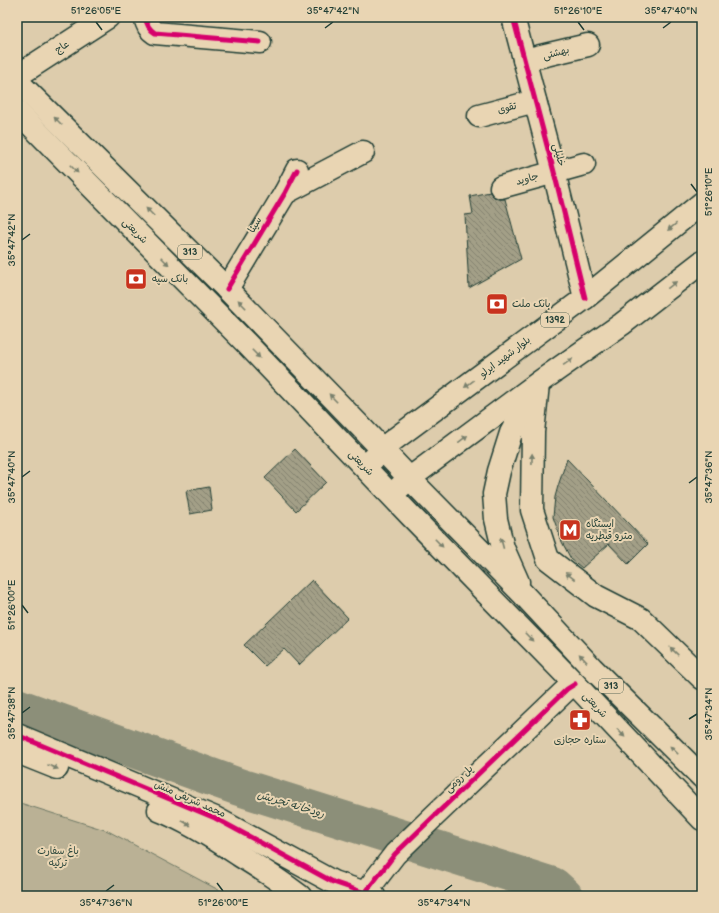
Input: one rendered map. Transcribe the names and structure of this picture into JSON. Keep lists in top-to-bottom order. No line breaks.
{"streets":{"main road":["عاج","بهشتی","تقوی","خلیلی","جاوید","سینا","شریعتی","313","1392","بلوار شهید ایرلو","پل رومی","محمد شریفی منش"]},"crossings":[["بهشتی","خلیلی"],["تقوی","خلیلی"],["خلیلی","جاوید"],["خلیلی","بلوار شهید ایرلو"],["سینا","313"],["شریعتی","بلوار شهید ایرلو"],["شریعتی","پل رومی"],["313","بلوار شهید ایرلو"],["پل رومی","محمد شریفی منش"]],"water":["رودخانه تجریش"],"parks":["باغ سفارت ترکیه"],"places":{"bank":["بانک سپه","بانک ملت"],"metro station":["ایستگاه مترو قیطریه"],"pharmacy":["ستاره حجازی"]},"coordinates":["51°26'05\"E","35°47'42\"N","51°26'10\"E","35°47'40\"N","35°47'36\"N","51°26'00\"E","35°47'38\"N","35°47'34\"N"]}
